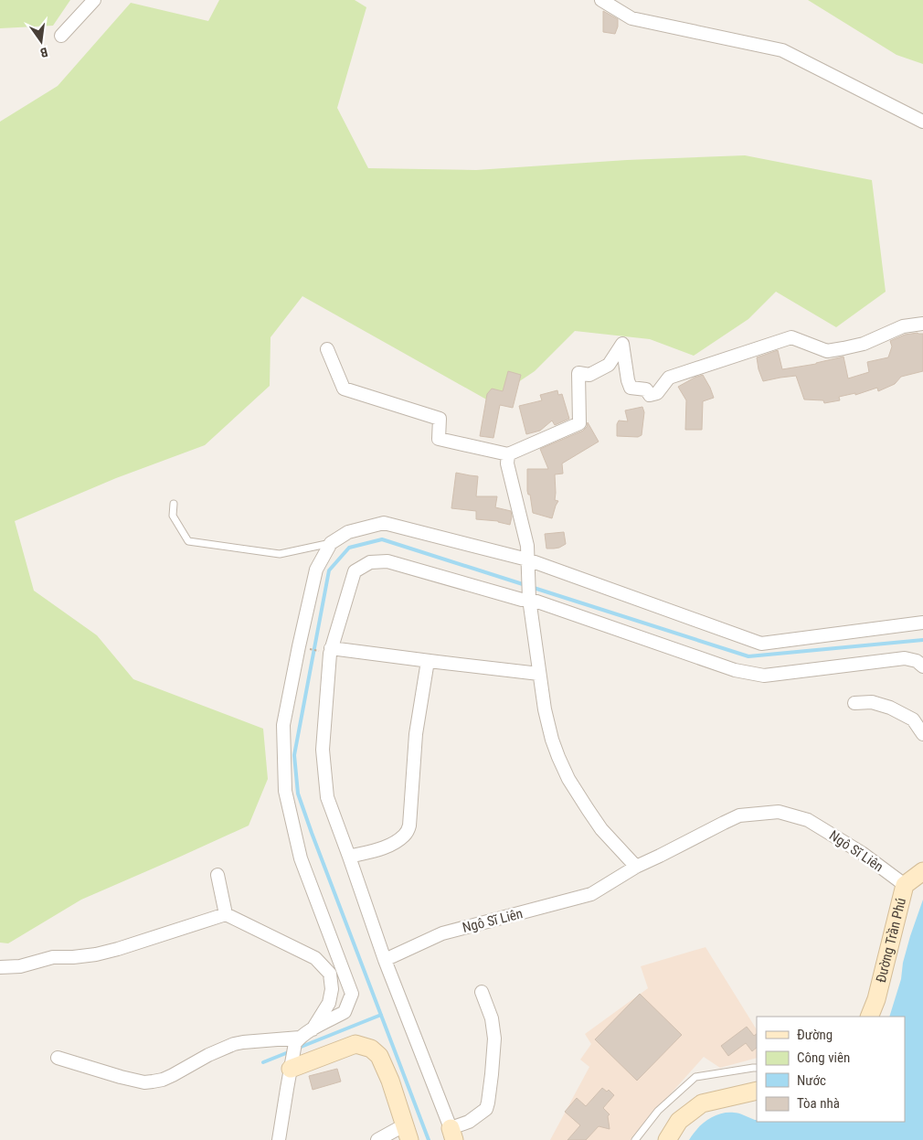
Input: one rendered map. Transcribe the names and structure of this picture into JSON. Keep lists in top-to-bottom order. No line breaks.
{"streets":{"street":["Ngô Sĩ Liên","Đường Trần Phú"]},"crossings":[["Ngô Sĩ Liên","Đường Trần Phú"]],"legend":["Đường","Công viên","Nước","Tòa nhà"],"north":"bottom"}
